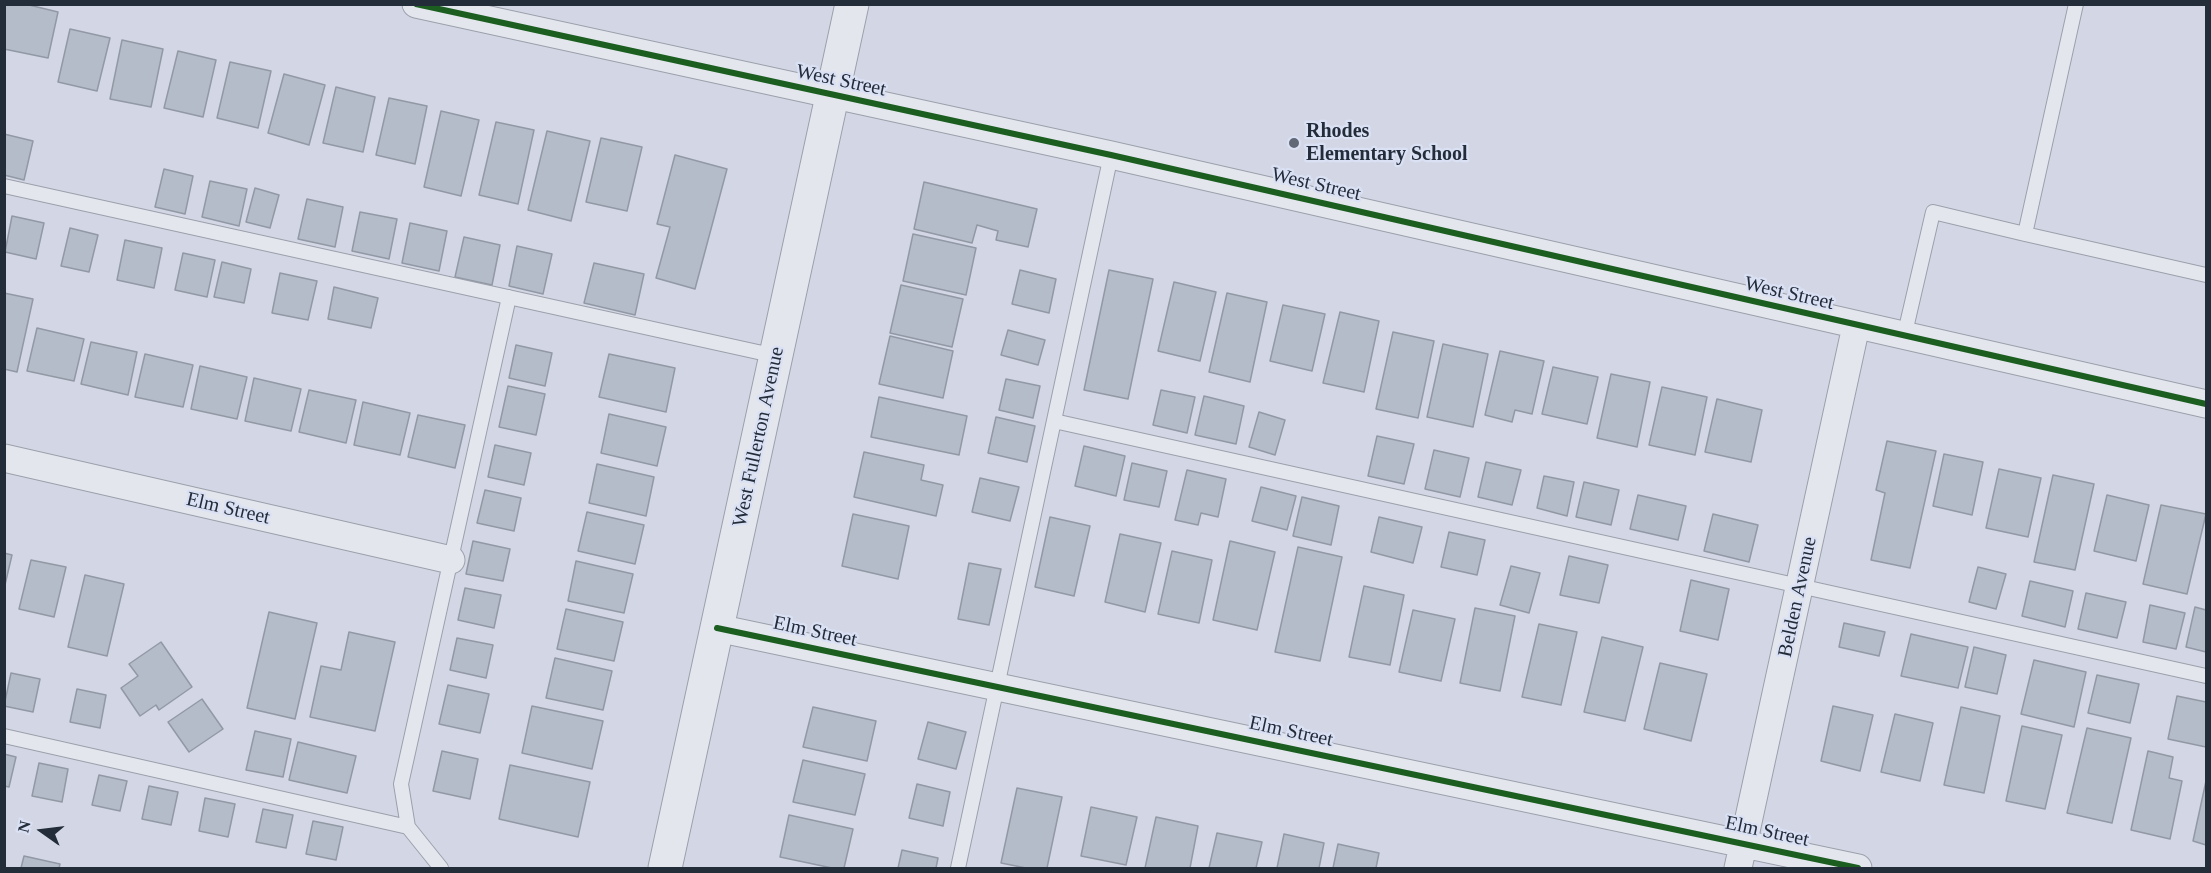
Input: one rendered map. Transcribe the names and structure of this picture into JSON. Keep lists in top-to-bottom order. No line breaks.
{"streets":{"street":["West Street","West Fullerton Avenue","Elm Street","Belden Avenue"]},"crossings":[["West Street","West Fullerton Avenue"],["West Street","Belden Avenue"],["West Fullerton Avenue","Elm Street"],["Elm Street","Belden Avenue"]],"places":["Rhodes Elementary School"],"north":"left"}
